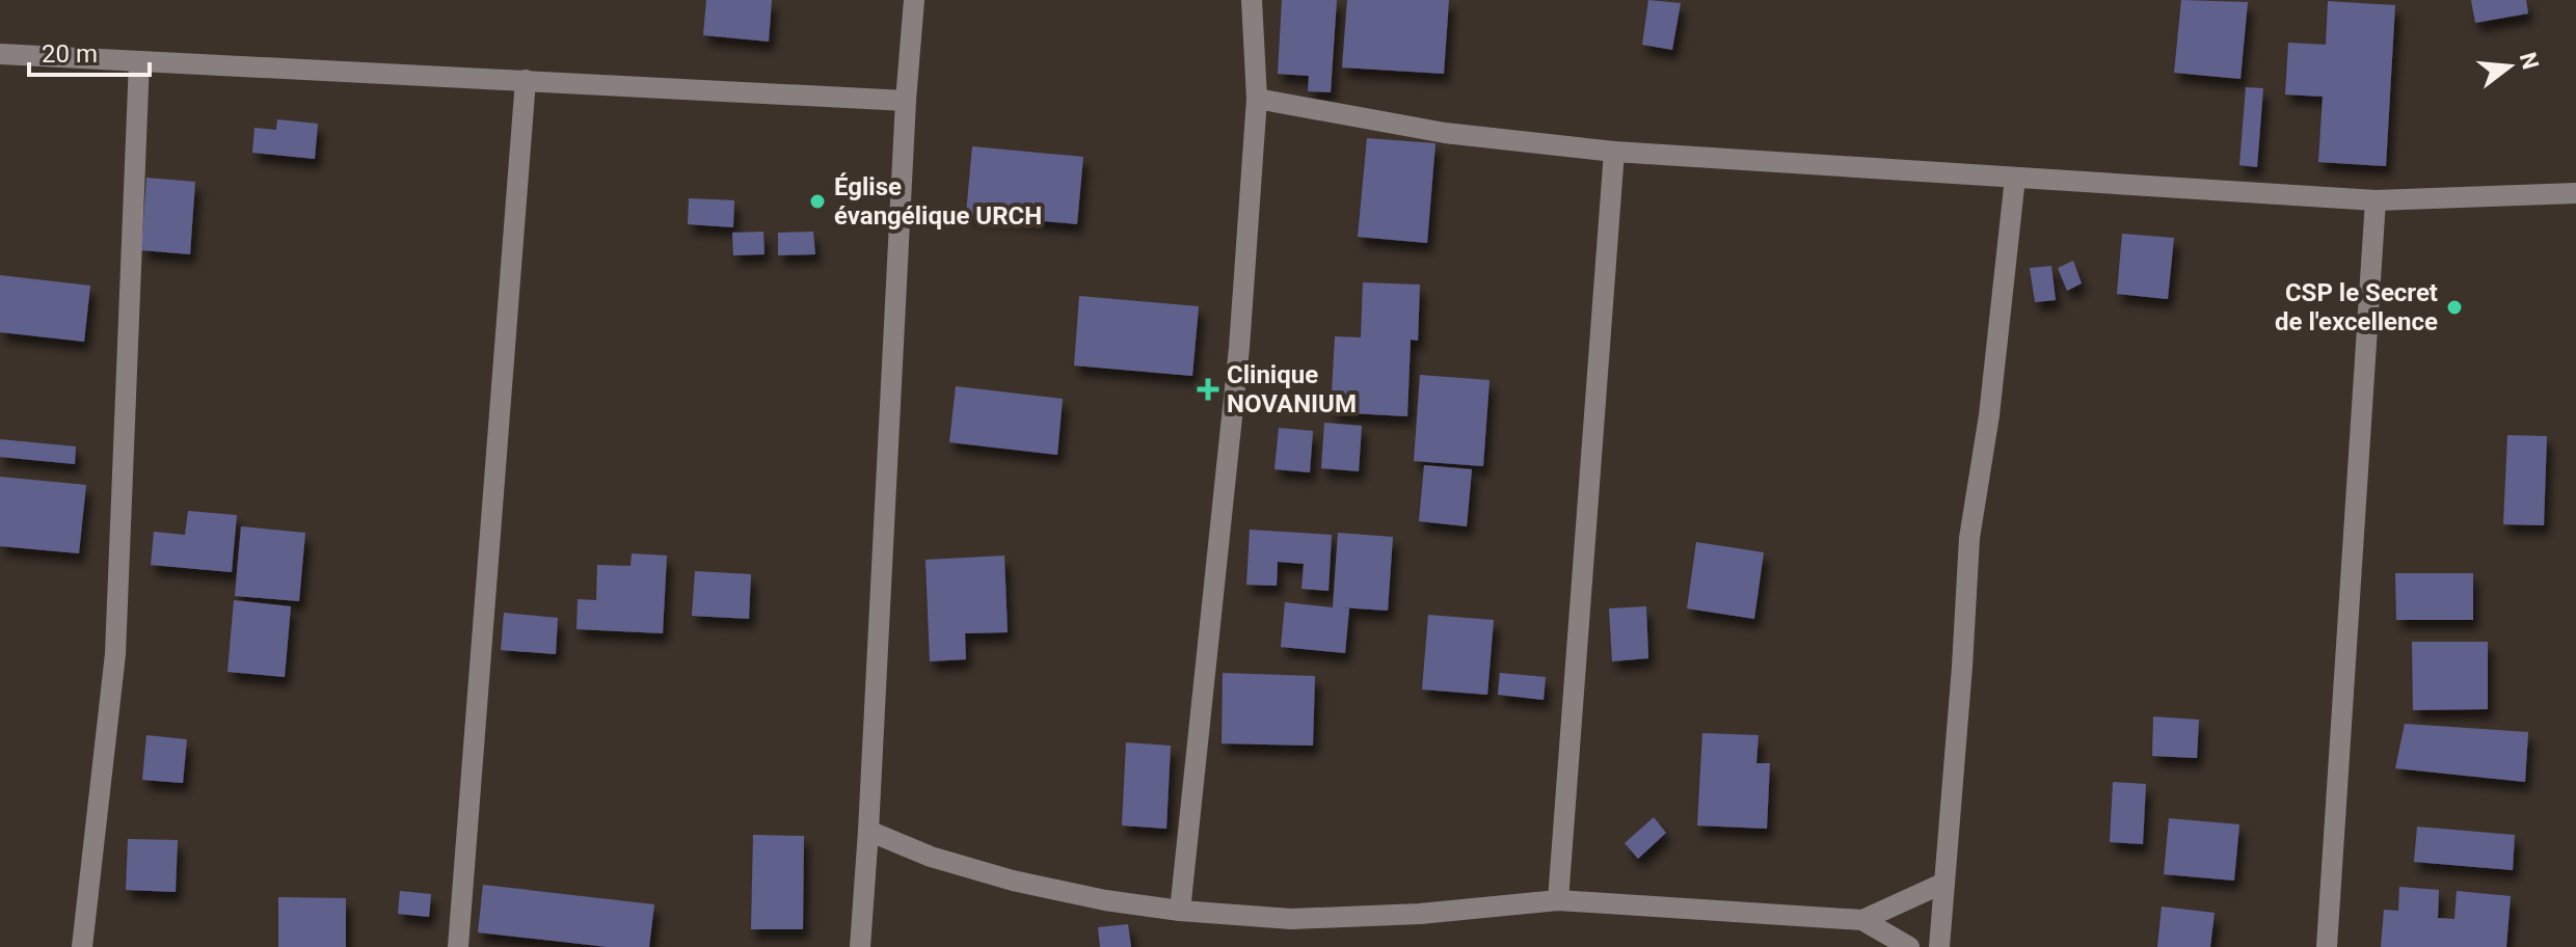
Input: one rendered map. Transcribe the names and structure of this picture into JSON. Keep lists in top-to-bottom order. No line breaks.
{"places":{"other":["Église évangélique URCH","CSP le Secret de l'excellence"],"health":["Clinique NOVANIUM"]},"scale_bar":"20 m","north":"right"}
